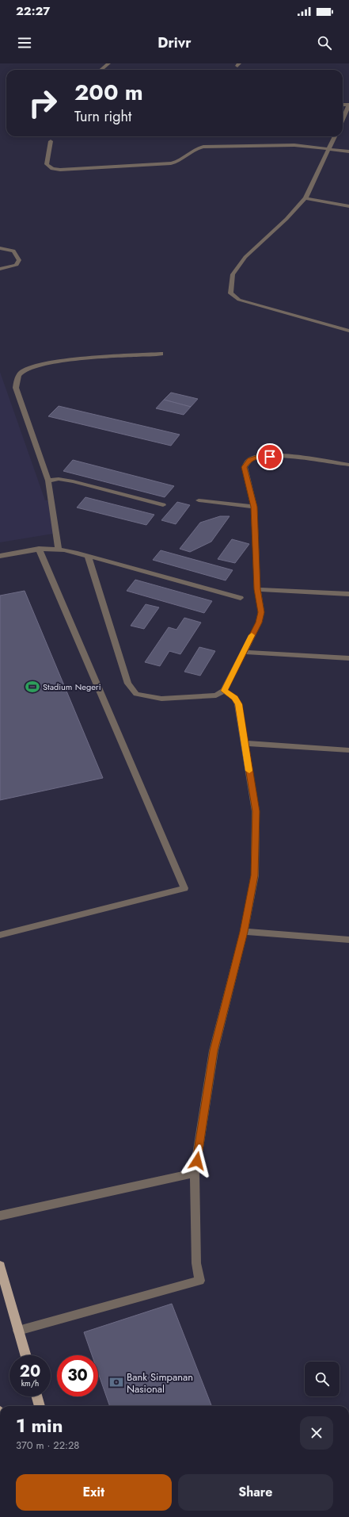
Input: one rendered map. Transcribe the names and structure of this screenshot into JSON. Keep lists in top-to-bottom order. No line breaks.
{"places":{"sports":["Stadium Negeri"],"bank":["Bank Simpanan Nasional"]},"page":{"status":"22:27","header":"Drivr","turn":["200 m","Turn right"],"speed":"20 km/h","limit":"30","heading":["1 min","370 m · 22:28"],"buttons":["Exit","Share"]}}
